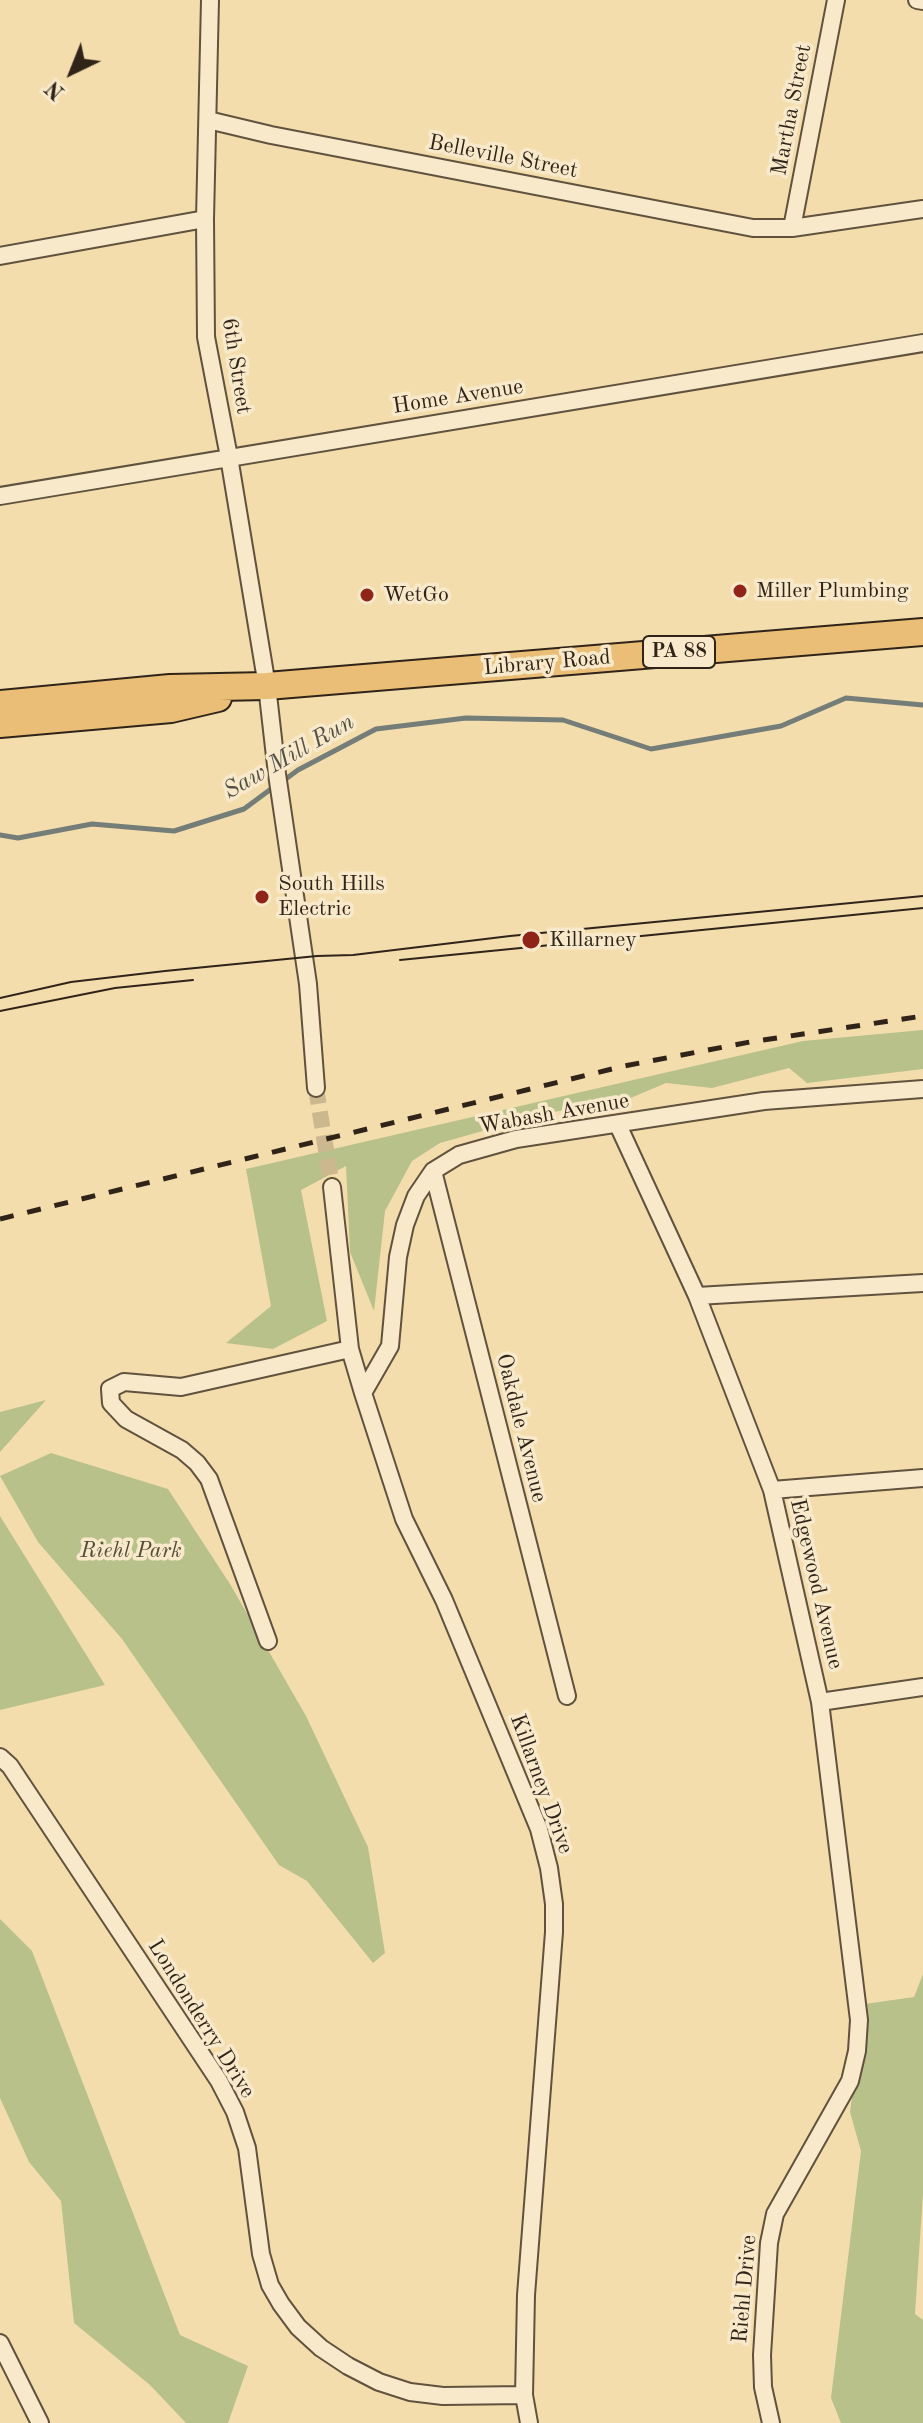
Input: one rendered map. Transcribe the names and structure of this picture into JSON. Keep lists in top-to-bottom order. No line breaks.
{"streets":{"main road":["PA 88","Library Road"],"street":["Martha Street","Belleville Street","6th Street","Home Avenue","Wabash Avenue","Oakdale Avenue","Edgewood Avenue","Killarney Drive","Londonderry Drive","Riehl Drive"]},"crossings":[["Martha Street","Belleville Street"],["Belleville Street","6th Street"],["6th Street","Home Avenue"],["6th Street","Library Road"],["Wabash Avenue","Oakdale Avenue"],["Wabash Avenue","Edgewood Avenue"],["Edgewood Avenue","Riehl Drive"],["Killarney Drive","Londonderry Drive"]],"water":["Saw Mill Run"],"parks":["Riehl Park"],"places":["Miller Plumbing","WetGo","South Hills Electric","Killarney"],"north":"bottom left"}
